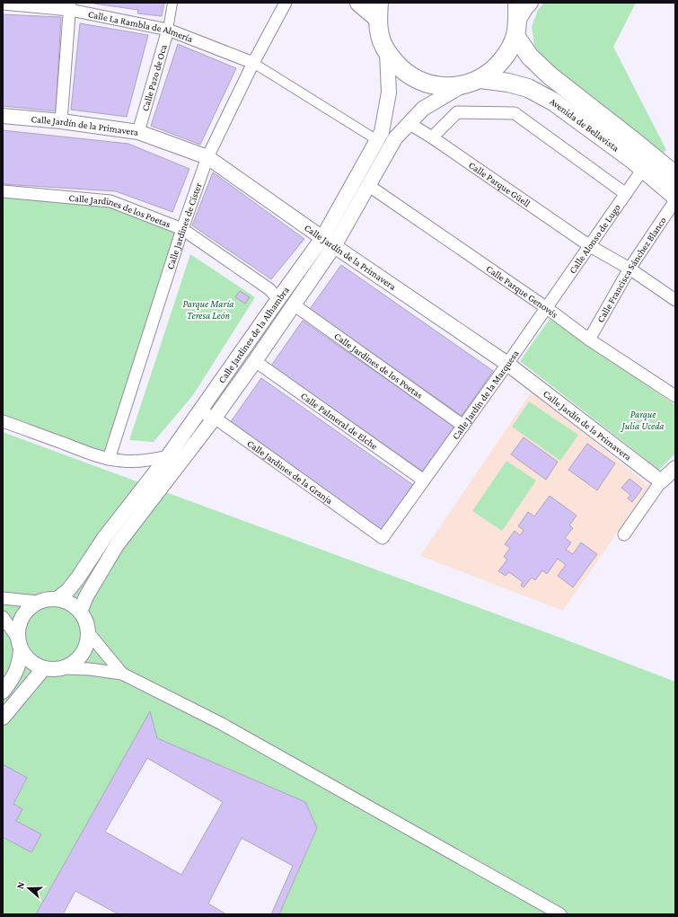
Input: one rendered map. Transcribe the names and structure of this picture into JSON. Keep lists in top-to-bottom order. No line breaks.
{"streets":{"main road":["Avenida de Bellavista"],"street":["Calle La Rambla de Almería","Calle Pazo de Oca","Calle Jardín de la Primavera","Calle Parque Güell","Calle Jardines de los Poetas","Calle Jardines de Cister","Calle Alonso de Lugo","Calle Francisca Sánchez Blanco","Calle Parque Genovés","Calle Jardines de la Alhambra","Calle Jardín de la Marquesa","Calle Palmeral de Elche","Calle Jardines de la Granja"]},"crossings":[["Calle La Rambla de Almería","Calle Pazo de Oca"],["Calle La Rambla de Almería","Calle Jardines de Cister"],["Calle Pazo de Oca","Calle Jardín de la Primavera"],["Avenida de Bellavista","Calle Alonso de Lugo"],["Calle Jardín de la Primavera","Calle Jardines de Cister"],["Calle Jardín de la Primavera","Calle Jardines de la Alhambra"],["Calle Jardín de la Primavera","Calle Jardín de la Marquesa"],["Calle Parque Güell","Calle Alonso de Lugo"],["Calle Parque Güell","Calle Francisca Sánchez Blanco"],["Calle Parque Güell","Calle Jardines de la Alhambra"],["Calle Jardines de los Poetas","Calle Jardines de Cister"],["Calle Jardines de los Poetas","Calle Jardines de la Alhambra"],["Calle Jardines de los Poetas","Calle Jardín de la Marquesa"],["Calle Alonso de Lugo","Calle Parque Genovés"],["Calle Alonso de Lugo","Calle Jardín de la Marquesa"],["Calle Francisca Sánchez Blanco","Calle Parque Genovés"],["Calle Parque Genovés","Calle Jardines de la Alhambra"],["Calle Parque Genovés","Calle Jardín de la Marquesa"],["Calle Jardines de la Alhambra","Calle Palmeral de Elche"],["Calle Jardines de la Alhambra","Calle Jardines de la Granja"],["Calle Jardín de la Marquesa","Calle Palmeral de Elche"],["Calle Jardín de la Marquesa","Calle Jardines de la Granja"]],"parks":["Parque María Teresa León","Parque Julia Uceda"],"north":"left"}
